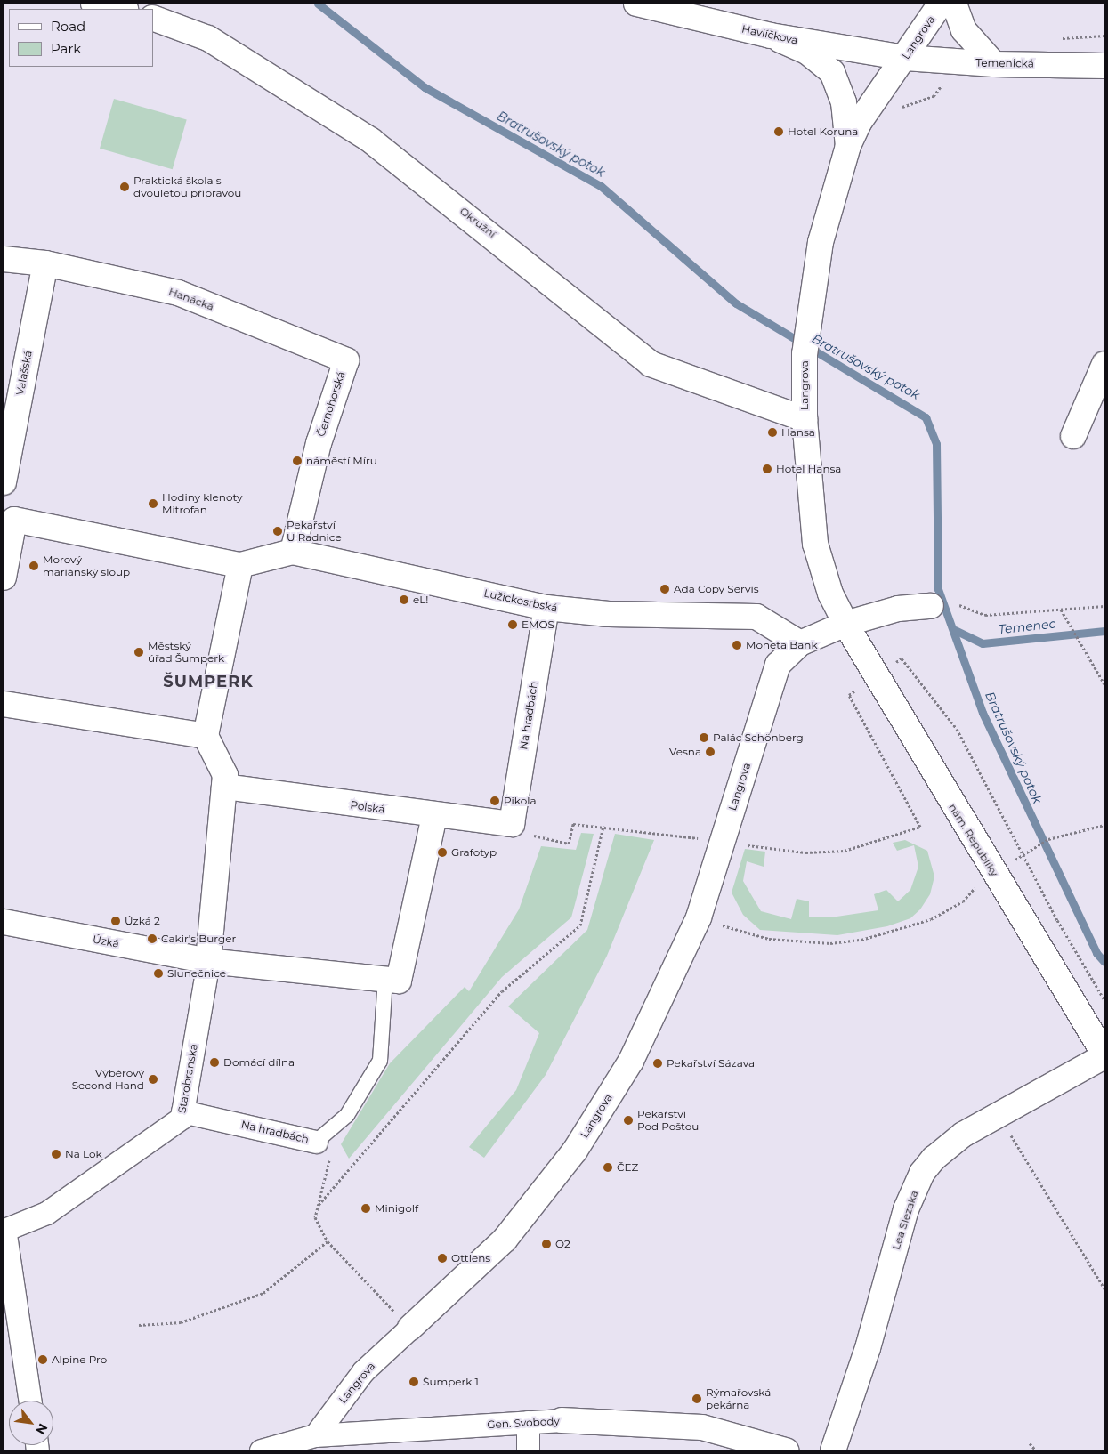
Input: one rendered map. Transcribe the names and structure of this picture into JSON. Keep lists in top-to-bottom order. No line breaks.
{"streets":{"street":["Havlíčkova","Langrova","Temenická","Okružní","Hanácká","Valašská","Černohorská","Lužickosrbská","Na hradbách","Polská","nám. Republiky","Úzká","Starobranská","Lea Slezaka","Gen. Svobody"]},"crossings":[["Havlíčkova","Langrova"],["Havlíčkova","Temenická"],["Langrova","Temenická"],["Langrova","Okružní"],["Langrova","Lužickosrbská"],["Langrova","nám. Republiky"],["Langrova","Gen. Svobody"],["Hanácká","Valašská"],["Hanácká","Černohorská"],["Černohorská","Lužickosrbská"],["Lužickosrbská","Na hradbách"],["Na hradbách","Polská"],["Na hradbách","Starobranská"],["Polská","Starobranská"],["nám. Republiky","Lea Slezaka"],["Úzká","Starobranská"]],"districts":["ŠUMPERK"],"water":["Bratrušovský potok","Temenec"],"places":["Hotel Koruna","Praktická škola s dvouletou přípravou","Hansa","náměstí Míru","Hotel Hansa","Hodiny klenoty Mitrofan","Pekařství U Radnice","Morový mariánský sloup","Ada Copy Servis","eL!","EMOS","Moneta Bank","Městský úřad Šumperk","Palác Schönberg","Vesna","Pikola","Grafotyp","Úzká 2","Cakir's Burger","Slunečnice","Domácí dílna","Pekařství Sázava","Výběrový Second Hand","Pekařství Pod Poštou","Na Lok","ČEZ","Minigolf","O2","Ottlens","Alpine Pro","Šumperk 1","Rýmařovská pekárna"],"legend":["Road","Park"],"north":"bottom right"}
